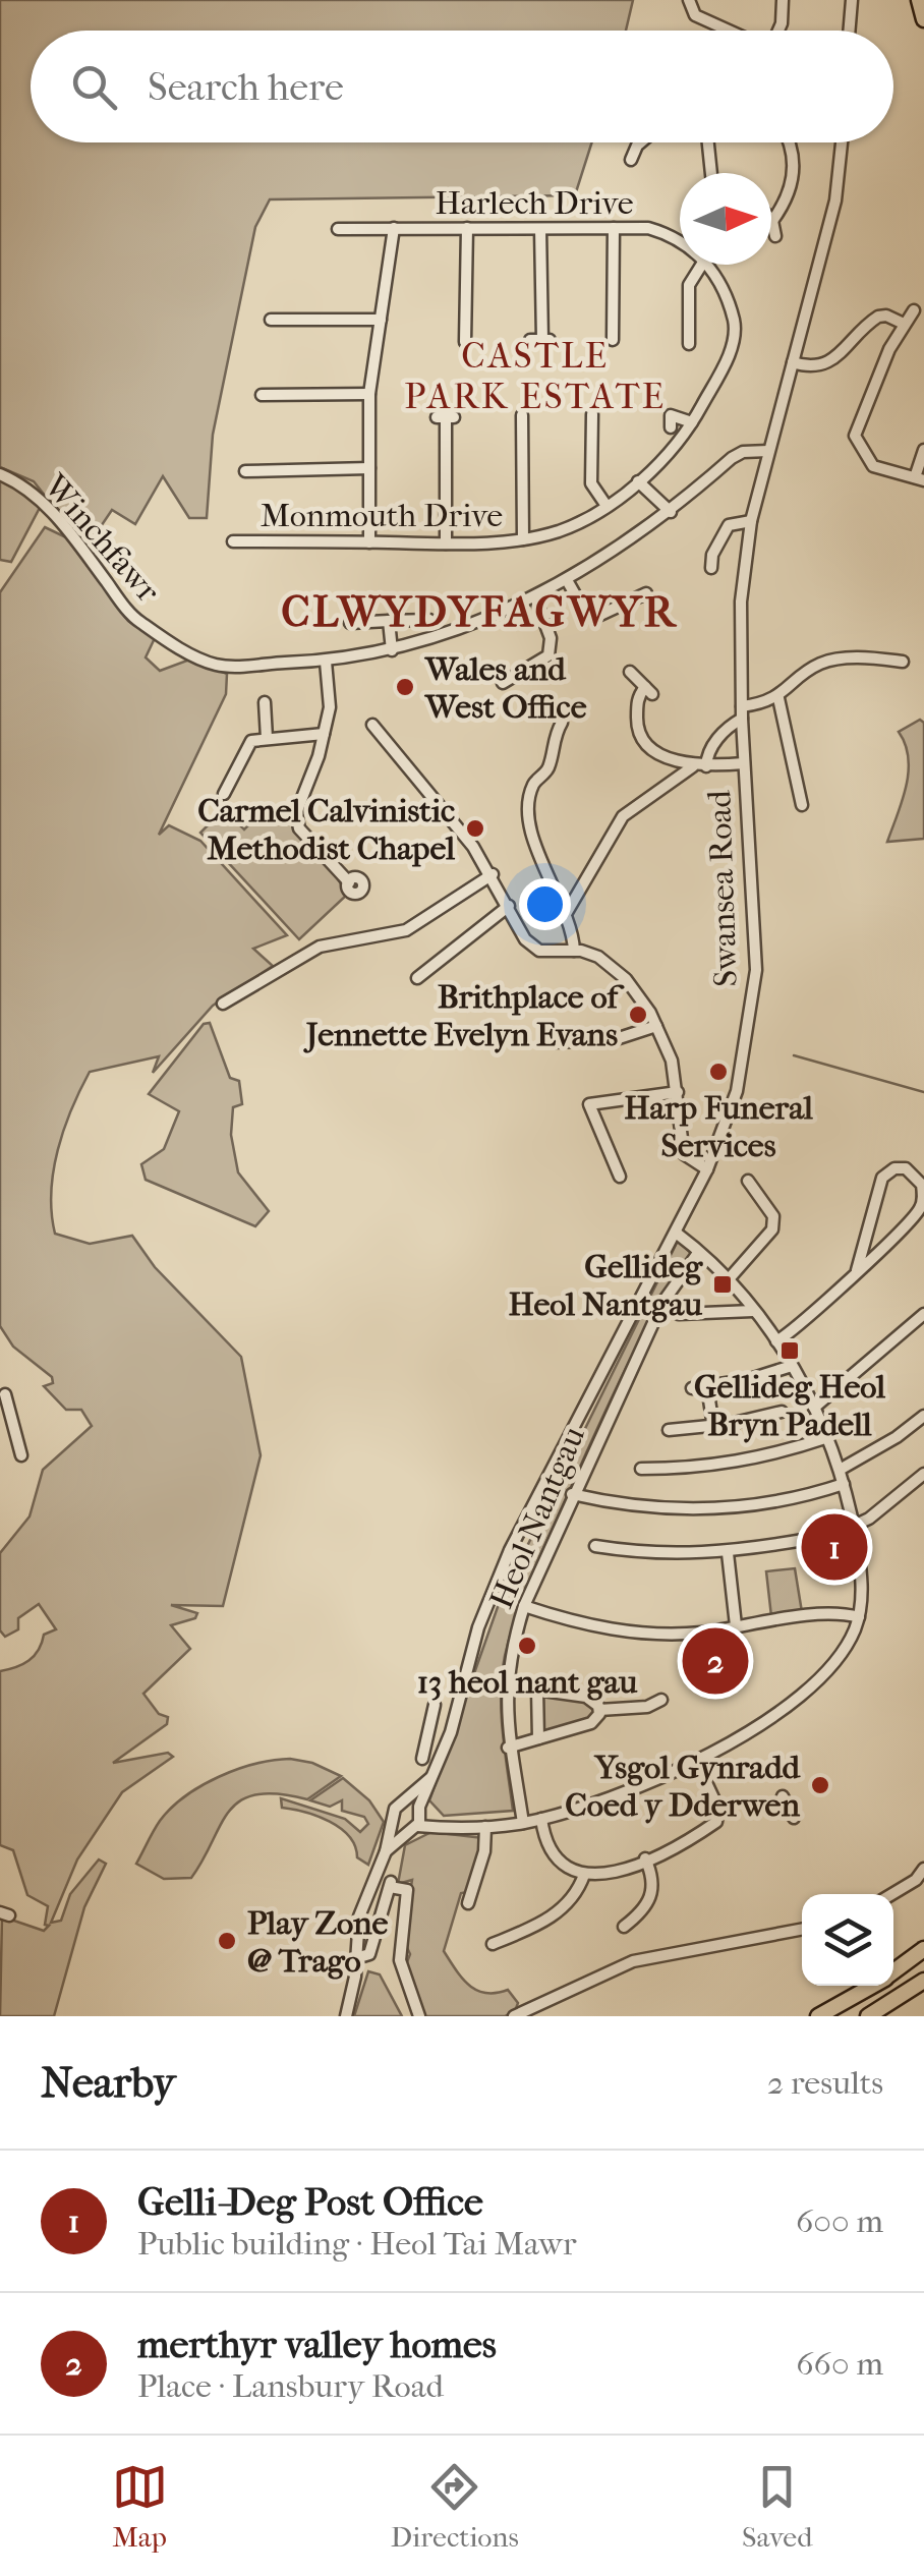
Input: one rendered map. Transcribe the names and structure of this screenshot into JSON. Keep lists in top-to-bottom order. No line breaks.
{"streets":{"street":["Harlech Drive","Monmouth Drive","Winchfawr","Swansea Road","Heol Nantgau"]},"crossings":[["Harlech Drive","Monmouth Drive"],["Winchfawr","Swansea Road"]],"districts":["CASTLE PARK ESTATE","CLWYDYFAGWYR"],"places":{"other":["Wales and West Office","Carmel Calvinistic Methodist Chapel","Brithplace of Jennette Evelyn Evans","Harp Funeral Services","13 heol nant gau","Ysgol Gynradd Coed y Dderwen","Play Zone @ Trago"],"transit":["Gellideg Heol Nantgau","Gellideg Heol Bryn Padell"]},"north":"right","page":{"search":"Search here","pins":["1","2"],"heading":["Nearby","2 results"],"list":[{"mark":"1","name":"Gelli-Deg Post Office","note":"Public building · Heol Tai Mawr","value":"600 m"},{"mark":"2","name":"merthyr valley homes","note":"Place · Lansbury Road","value":"660 m"}],"nav":["Map","Directions","Saved"]}}
